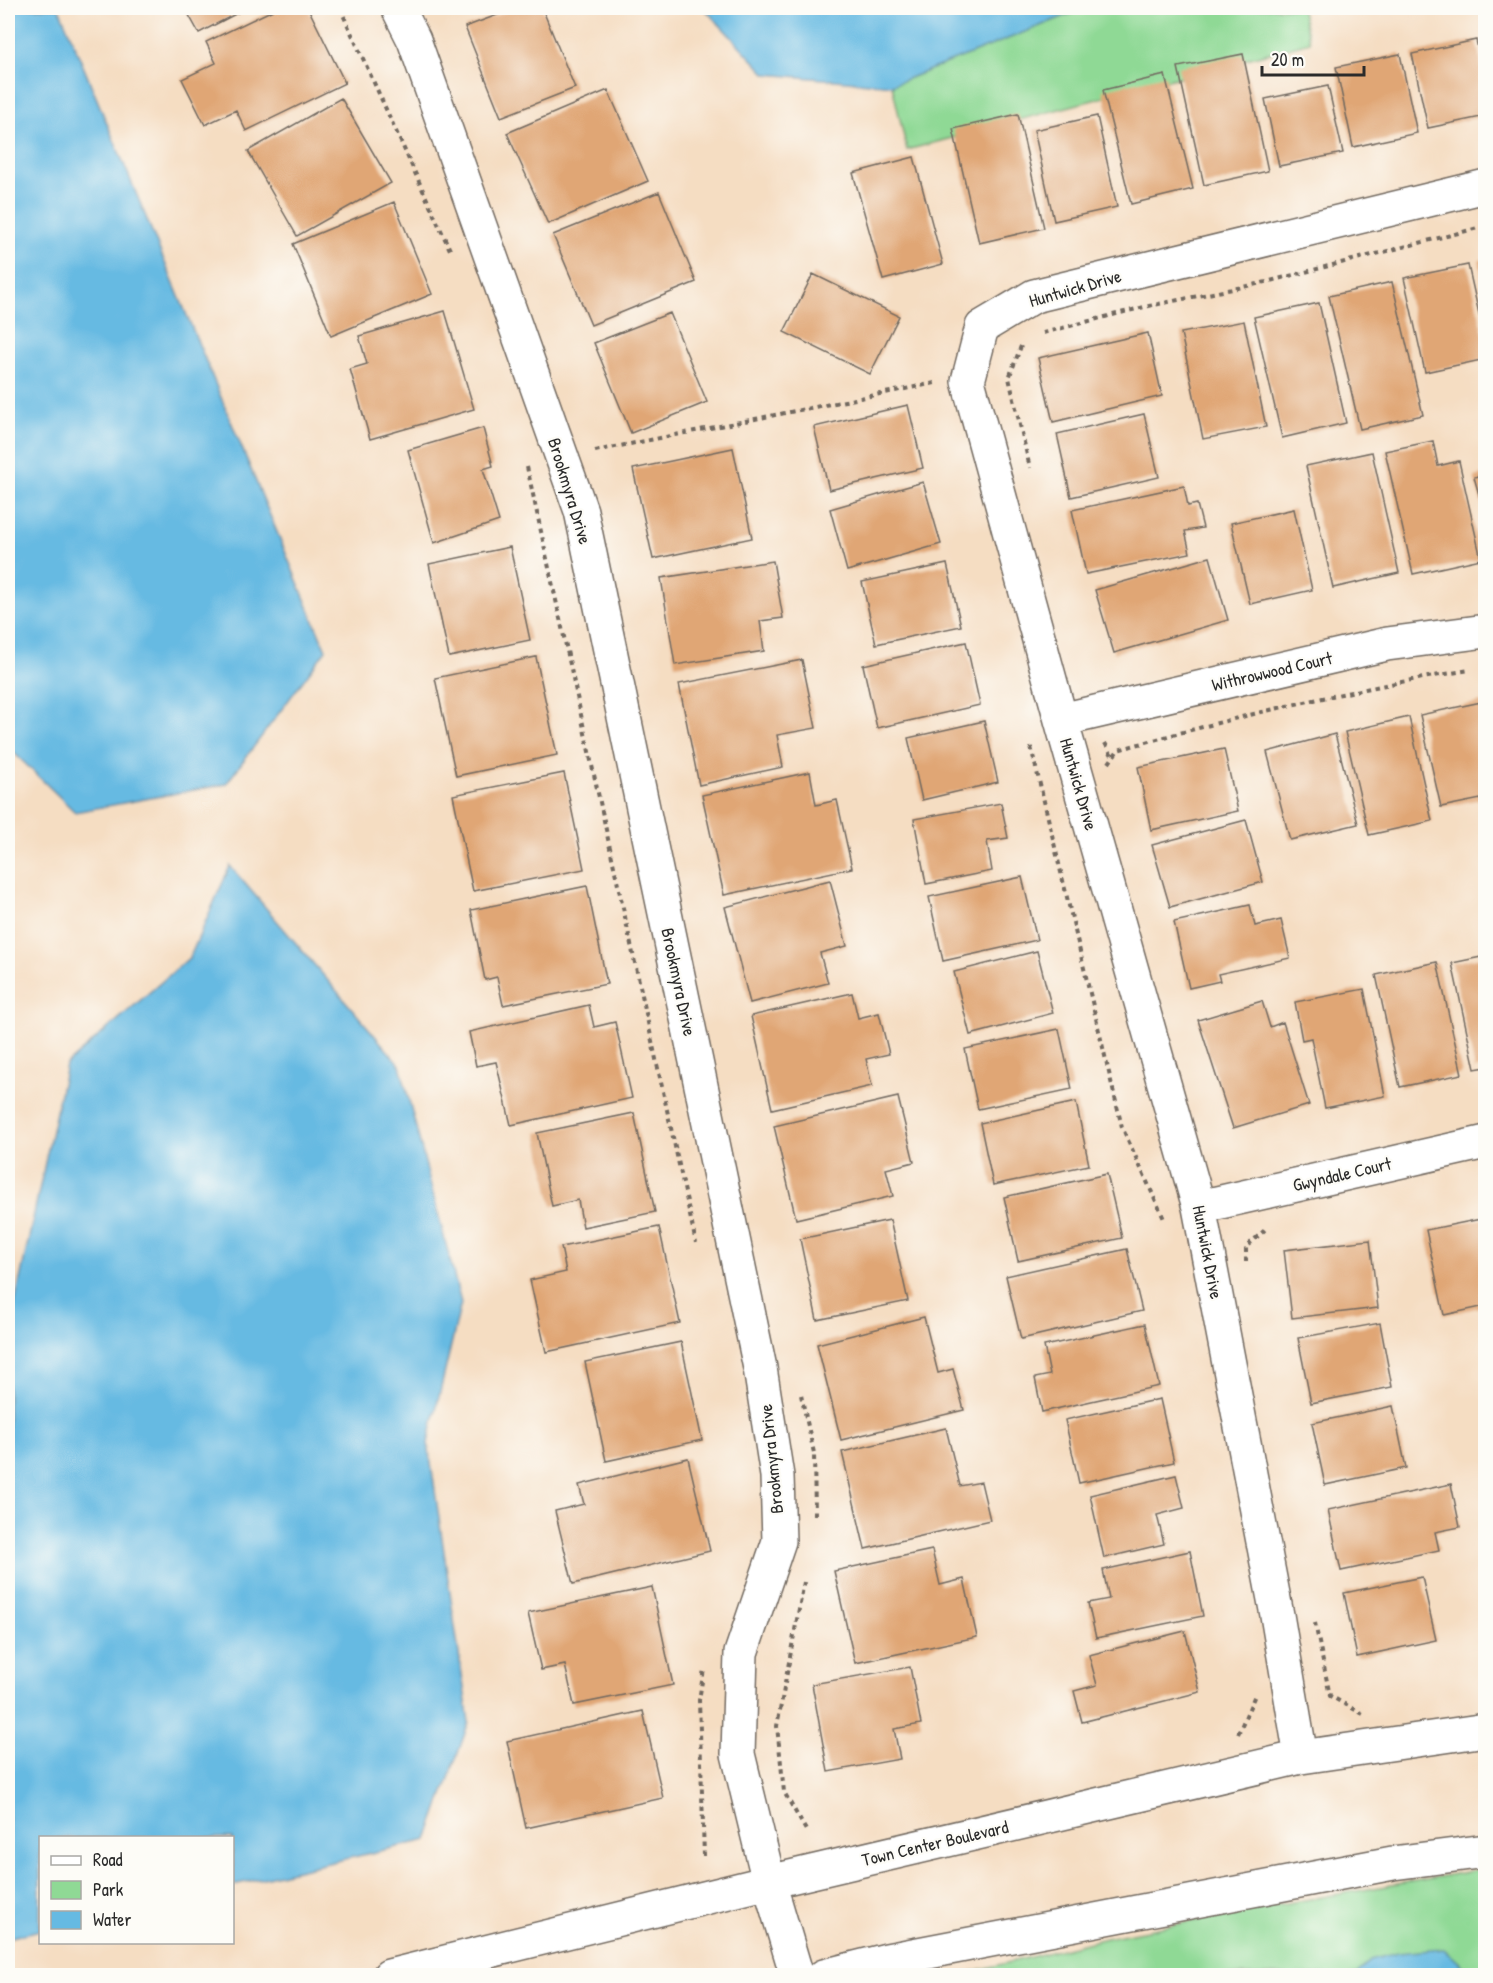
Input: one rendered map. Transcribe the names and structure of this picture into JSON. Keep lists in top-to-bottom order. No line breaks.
{"streets":{"street":["Huntwick Drive","Brookmyra Drive","Withrowwood Court","Gwyndale Court","Town Center Boulevard"]},"crossings":[["Huntwick Drive","Withrowwood Court"],["Huntwick Drive","Gwyndale Court"],["Huntwick Drive","Town Center Boulevard"],["Brookmyra Drive","Town Center Boulevard"]],"legend":["Road","Park","Water"],"scale_bar":"20 m"}
